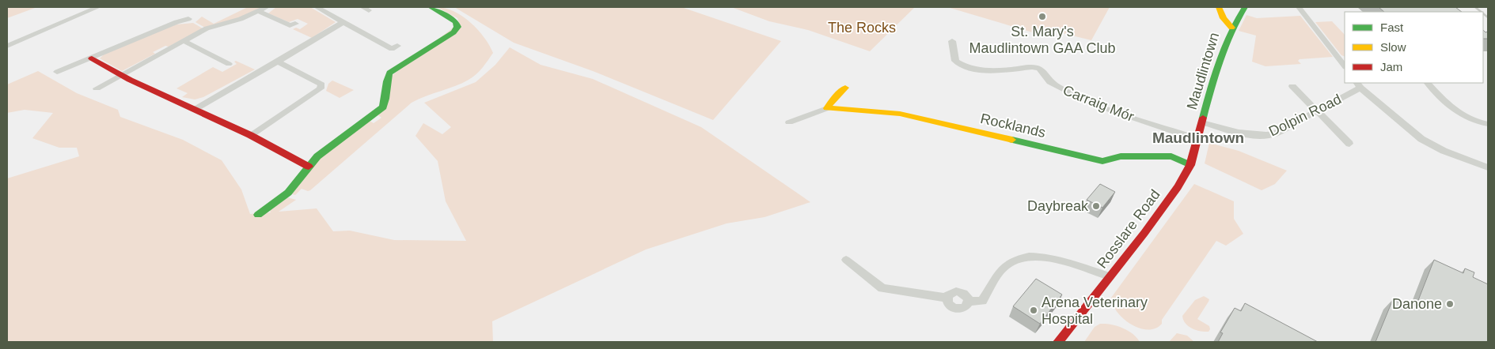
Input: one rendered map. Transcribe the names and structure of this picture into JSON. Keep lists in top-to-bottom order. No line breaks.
{"streets":{"street":["Maudlintown","Carraig Mór","Dolpin Road","Rocklands","Rosslare Road"]},"crossings":[["Maudlintown","Dolpin Road"],["Maudlintown","Rosslare Road"],["Carraig Mór","Rosslare Road"],["Dolpin Road","Rosslare Road"],["Rocklands","Rosslare Road"]],"districts":["Maudlintown"],"parks":["The Rocks"],"places":["St. Mary's Maudlintown GAA Club","Daybreak","Danone","Arena Veterinary Hospital"],"legend":["Fast","Slow","Jam"]}
